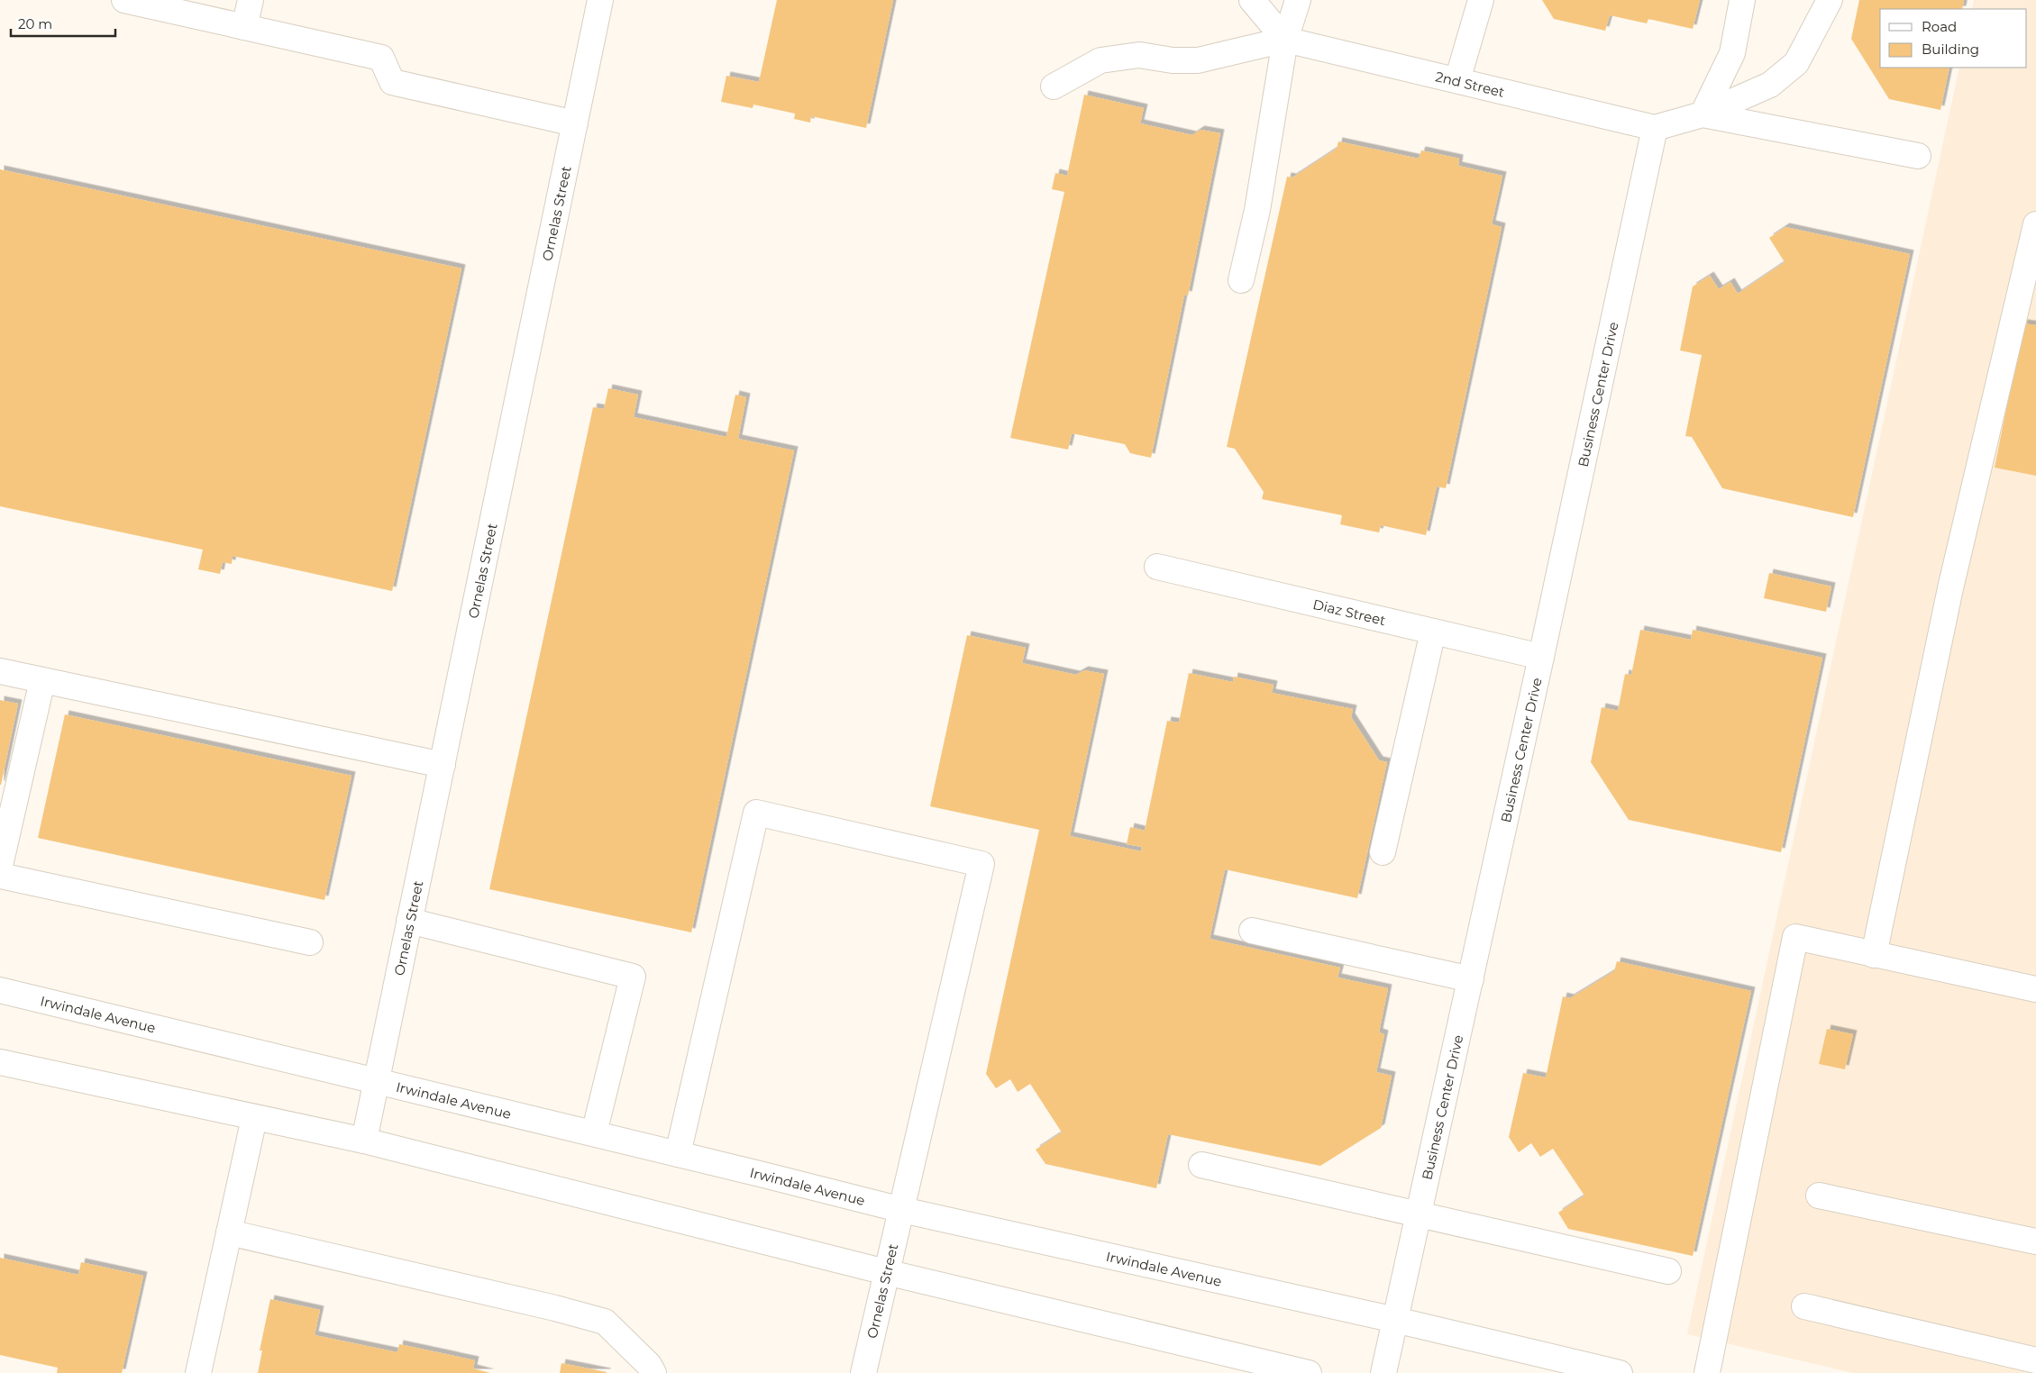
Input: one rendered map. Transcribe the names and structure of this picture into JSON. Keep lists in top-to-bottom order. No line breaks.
{"streets":{"street":["2nd Street","Ornelas Street","Business Center Drive","Diaz Street","Irwindale Avenue"]},"crossings":[["2nd Street","Business Center Drive"],["Ornelas Street","Irwindale Avenue"],["Business Center Drive","Diaz Street"],["Business Center Drive","Irwindale Avenue"]],"legend":["Road","Building"],"scale_bar":"20 m"}
